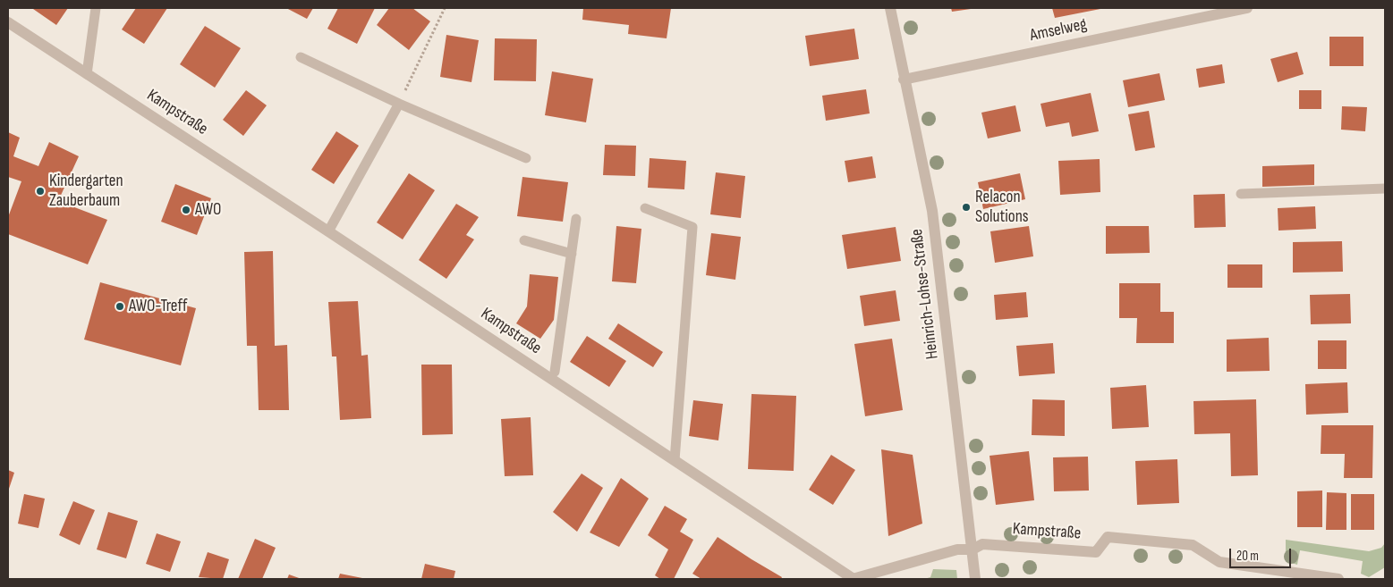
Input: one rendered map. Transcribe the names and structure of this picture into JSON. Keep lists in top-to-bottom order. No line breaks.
{"streets":{"street":["Amselweg","Kampstraße","Heinrich-Lohse-Straße"]},"crossings":[["Amselweg","Heinrich-Lohse-Straße"],["Kampstraße","Heinrich-Lohse-Straße"]],"places":["Kindergarten Zauberbaum","Relacon Solutions","AWO","AWO-Treff"],"scale_bar":"20 m"}
